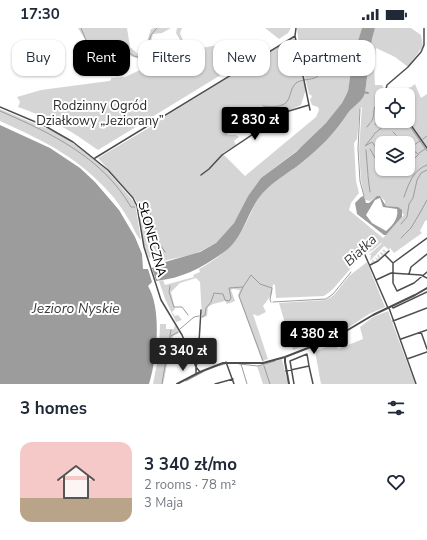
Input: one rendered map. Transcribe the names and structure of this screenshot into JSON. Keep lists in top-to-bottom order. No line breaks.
{"streets":{"street":["SŁONECZNA"]},"water":["Białka","Jezioro Nyskie"],"parks":["Rodzinny Ogród Działkowy „Jeziorany”"],"page":{"status":"17:30","chip":["Buy","Rent","Filters","New","Apartment"],"price":["2 830 zł","4 380 zł","3 340 zł"],"heading":"3 homes","list":[{"name":"3 340 zł/mo","note":"2 rooms · 78 m² · 3 Maja"}]}}
